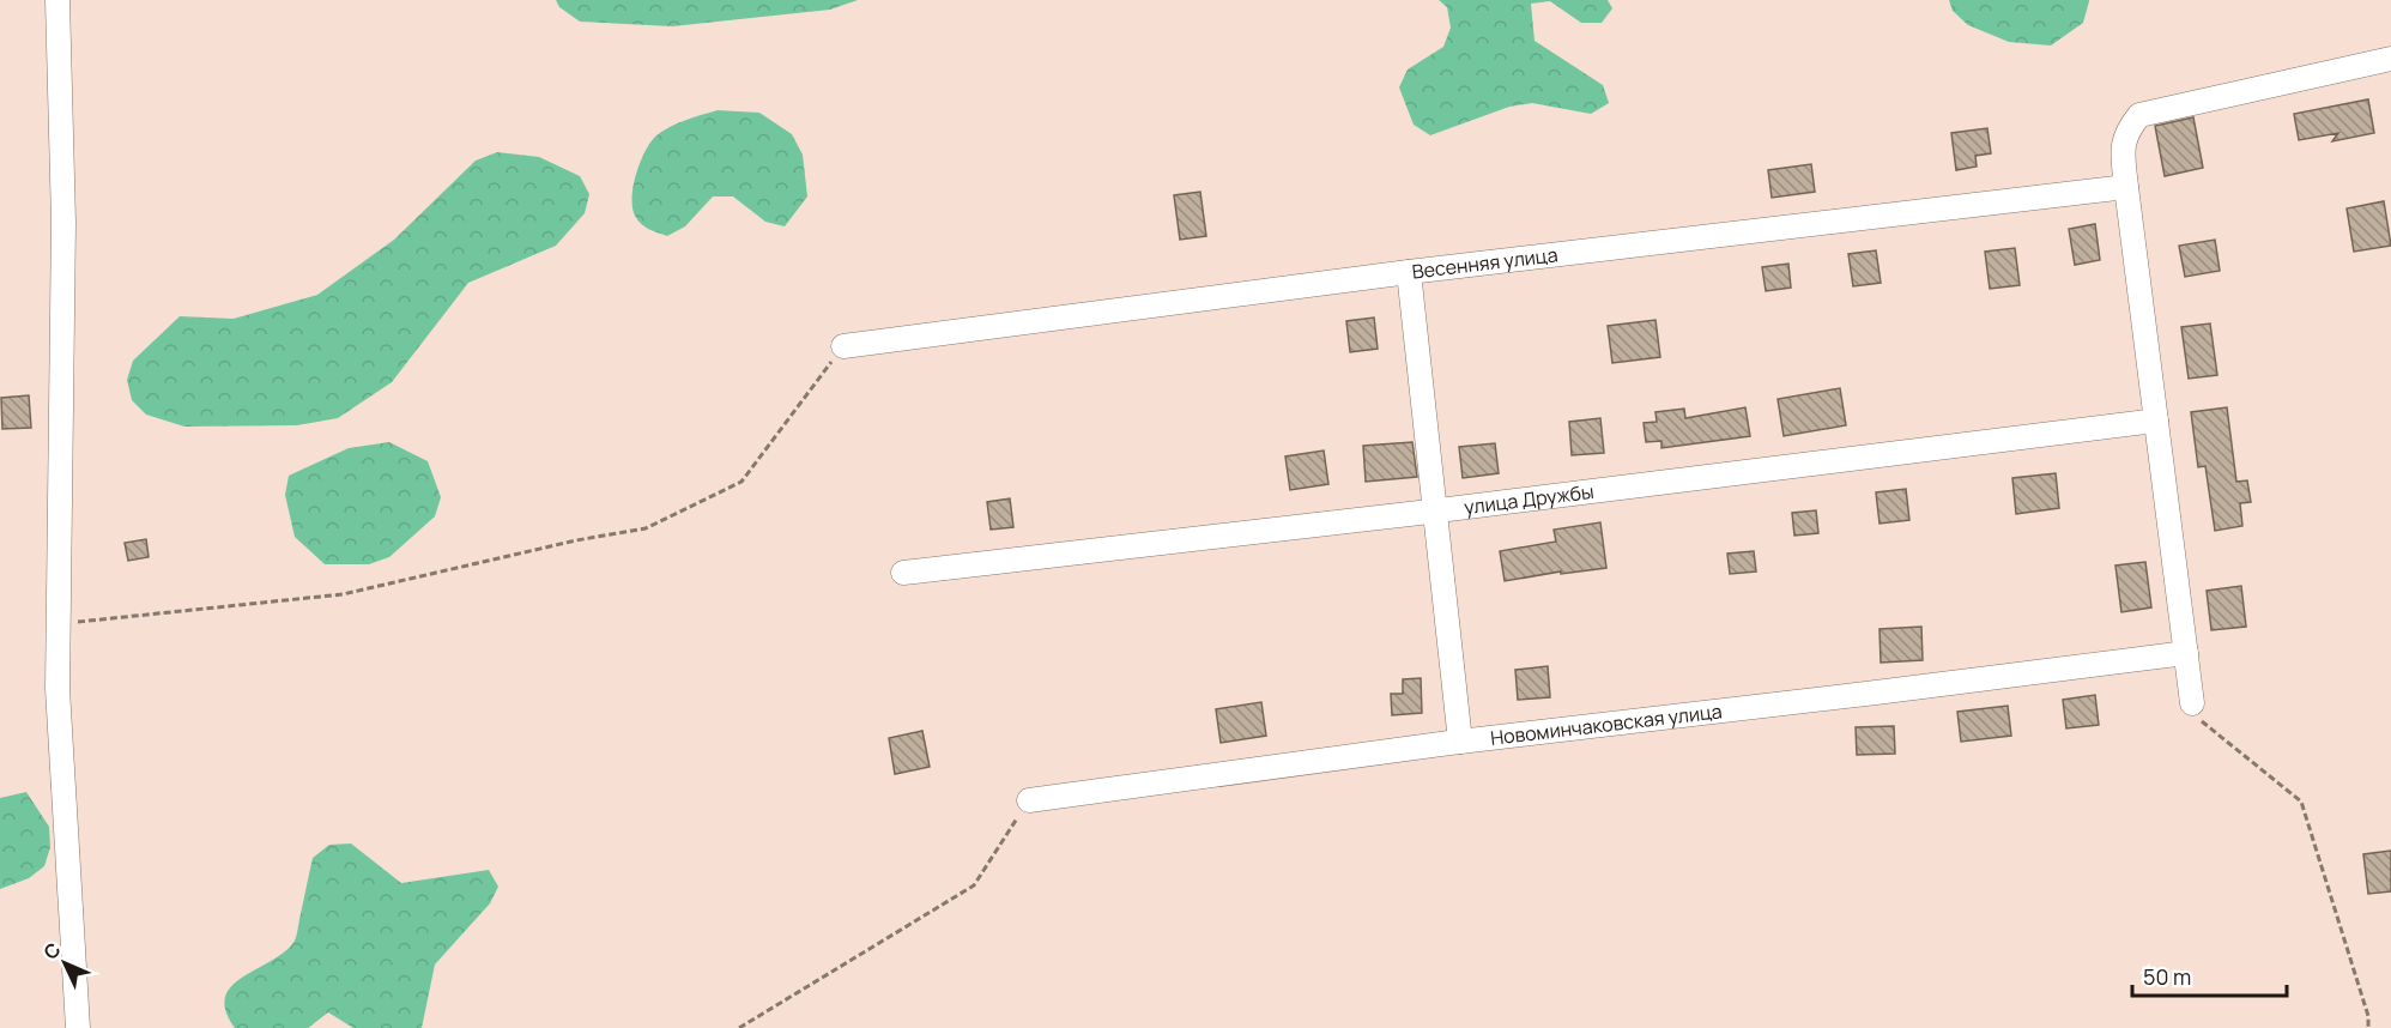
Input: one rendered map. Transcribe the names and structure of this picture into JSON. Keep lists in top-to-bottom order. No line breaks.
{"streets":{"street":["Весенняя улица","улица Дружбы","Новоминчаковская улица"]},"scale_bar":"50 m","north":"top left"}
